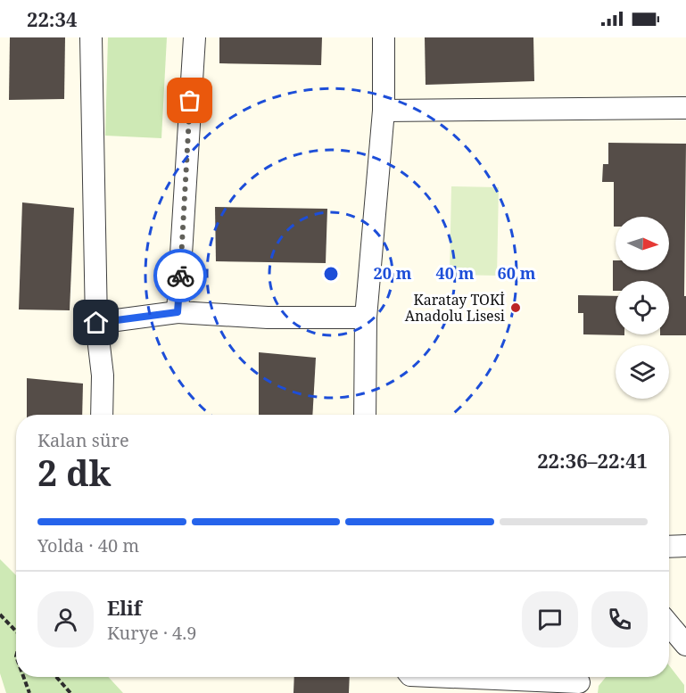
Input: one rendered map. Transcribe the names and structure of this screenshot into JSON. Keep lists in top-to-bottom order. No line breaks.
{"places":["Karatay TOKİ Anadolu Lisesi"],"north":"right","page":{"status":"22:34","heading":["2 dk","Kalan süre","22:36–22:41"],"panel":["Elif","Kurye · 4.9"],"bar":"Yolda · 40 m"},"rings":["20 m","40 m","60 m"]}
